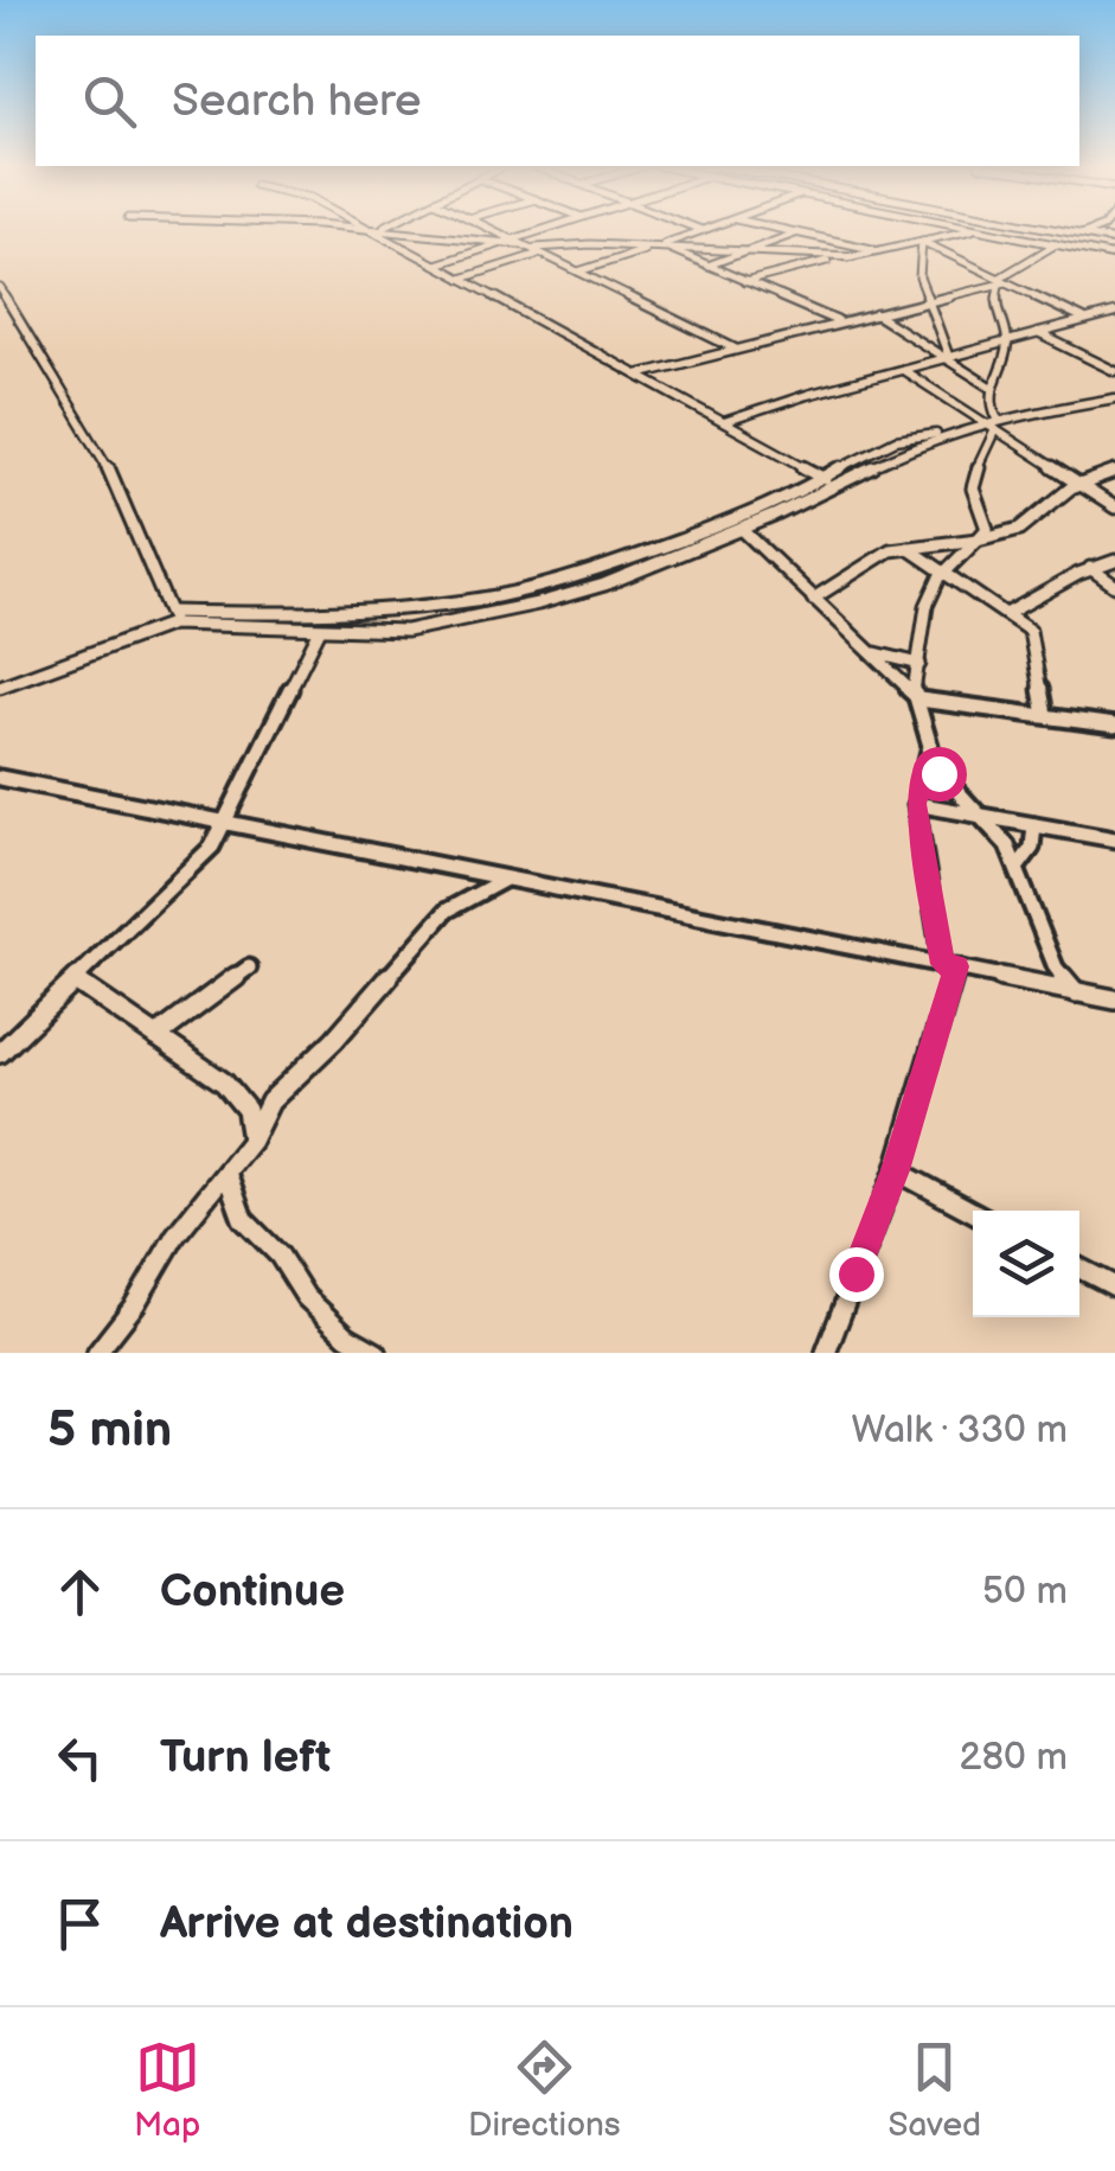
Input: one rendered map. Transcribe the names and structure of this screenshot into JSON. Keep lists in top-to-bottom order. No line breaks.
{"page":{"search":"Search here","heading":["5 min","Walk · 330 m"],"list":[["Continue","50 m"],["Turn left","280 m"],"Arrive at destination"],"nav":["Map","Directions","Saved"]}}
